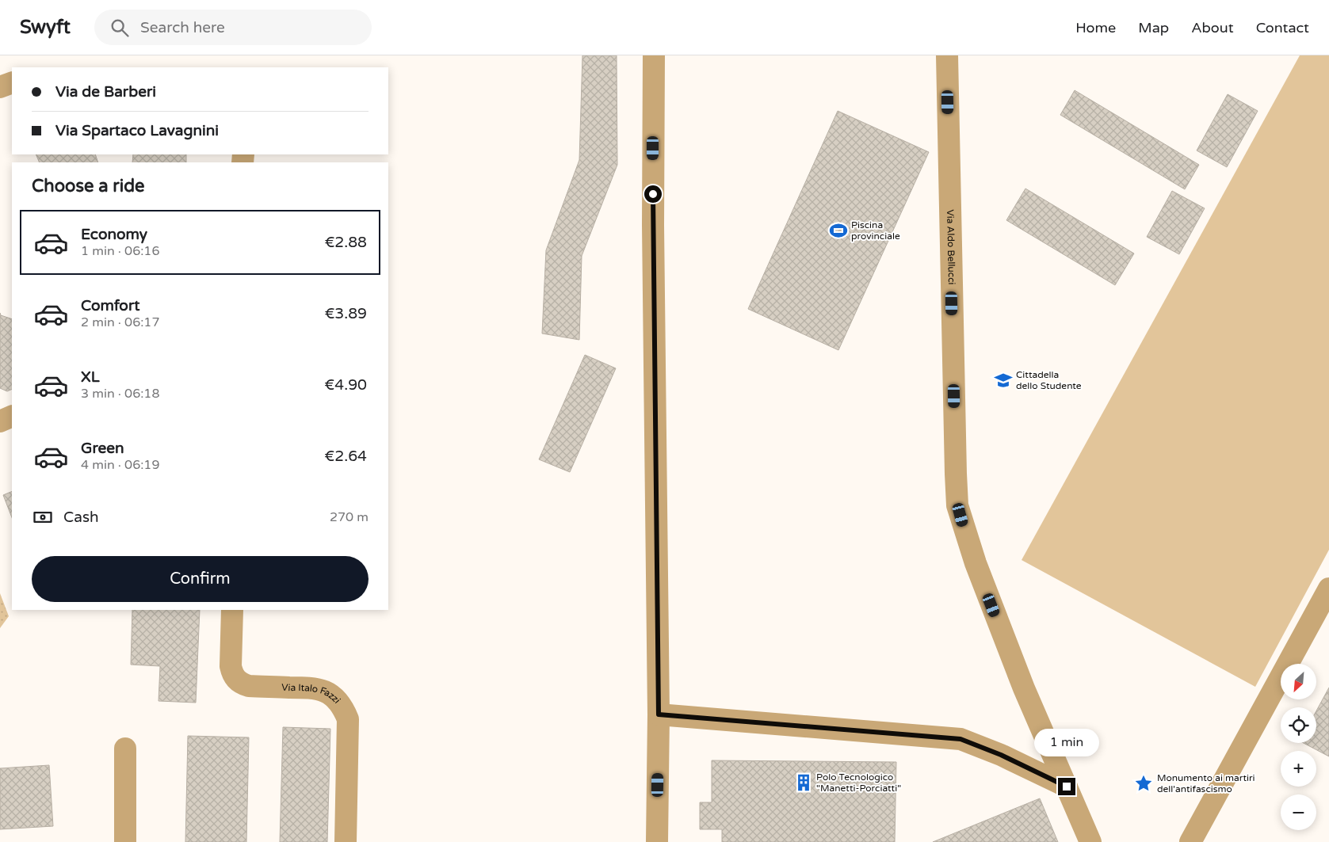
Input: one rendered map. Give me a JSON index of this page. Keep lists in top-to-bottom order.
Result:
{
  "streets": {
    "street": ["Via Aldo Bellucci", "Via Italo Fazzi"]
  },
  "places": {
    "sports": ["Piscina provinciale"],
    "school or university": ["Cittadella dello Studente"],
    "building": ["Polo Tecnologico \"Manetti-Porciatti\""],
    "place": ["Monumento ai martiri dell'antifascismo"]
  },
  "north": "bottom left",
  "page": {
    "header": "Swyft",
    "search": "Search here",
    "nav": [
      "Home",
      "Map",
      "About",
      "Contact"
    ],
    "banner": ["Via de Barberi", "Via Spartaco Lavagnini"],
    "heading": "Choose a ride",
    "list": [
      {
        "name": "Economy",
        "note": "1 min · 06:16",
        "value": "€2.88"
      },
      {
        "name": "Comfort",
        "note": "2 min · 06:17",
        "value": "€3.89"
      },
      {
        "name": "XL",
        "note": "3 min · 06:18",
        "value": "€4.90"
      },
      {
        "name": "Green",
        "note": "4 min · 06:19",
        "value": "€2.64"
      }
    ],
    "pay": ["Cash", "270 m"],
    "buttons": "Confirm",
    "map_buttons": ["+", "−"],
    "bubble": "1 min"
  }
}
